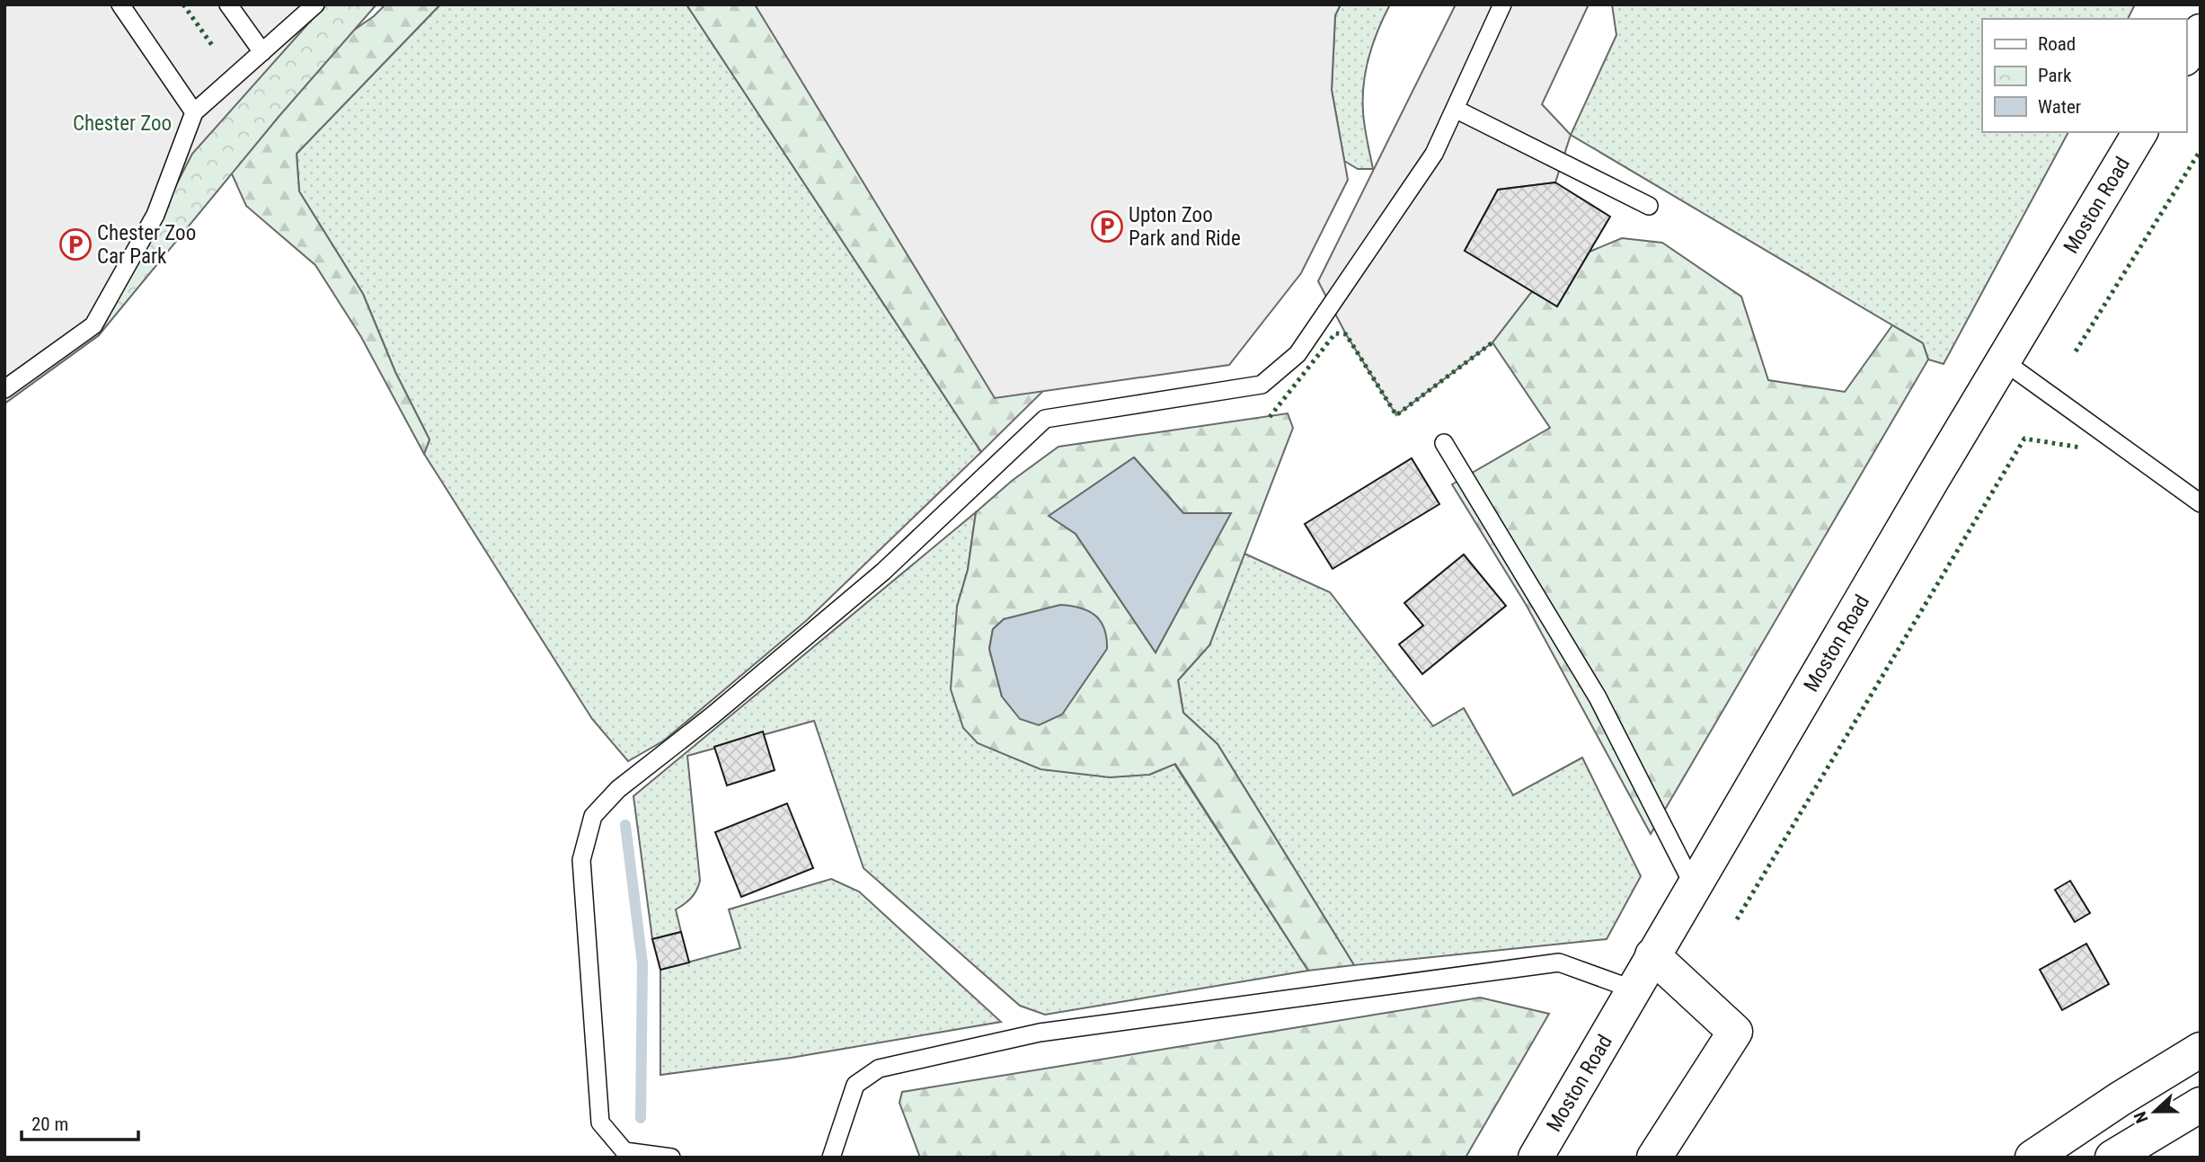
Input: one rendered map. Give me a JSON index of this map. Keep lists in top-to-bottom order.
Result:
{
  "streets": {
    "main road": ["Moston Road"]
  },
  "parks": ["Chester Zoo"],
  "places": {
    "parking": ["Upton Zoo Park and Ride", "Chester Zoo Car Park"]
  },
  "legend": ["Road", "Park", "Water"],
  "scale_bar": "20 m",
  "north": "left"
}
